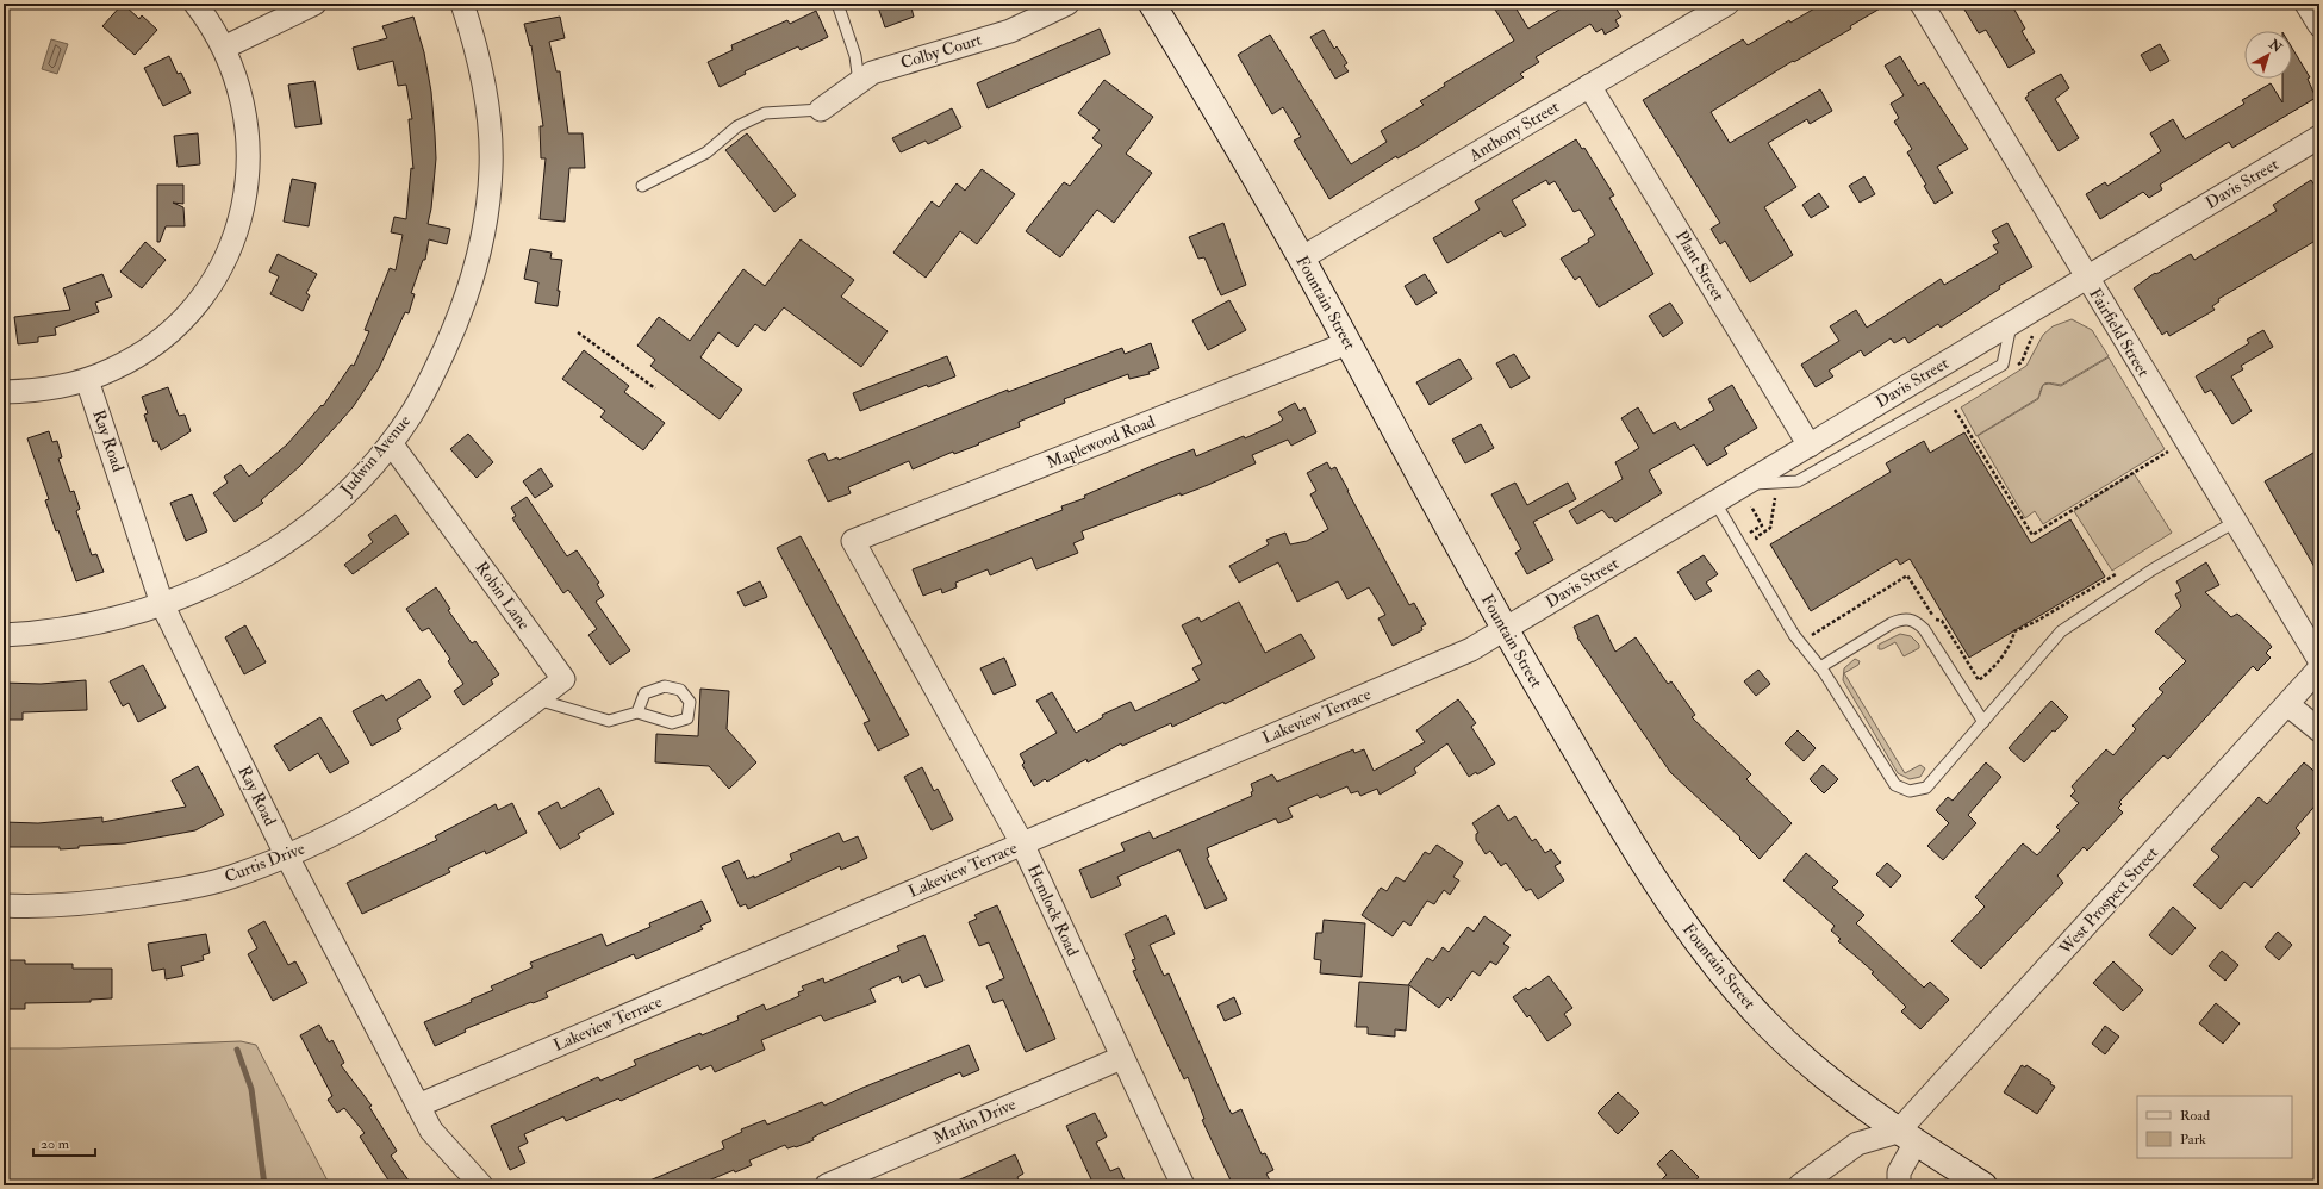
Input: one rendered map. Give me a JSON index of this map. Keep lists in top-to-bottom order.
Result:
{
  "streets": {
    "main road": ["Fountain Street"],
    "street": [
      "Colby Court",
      "Anthony Street",
      "Davis Street",
      "Plant Street",
      "Fairfield Street",
      "Ray Road",
      "Maplewood Road",
      "Judwin Avenue",
      "Robin Lane",
      "Lakeview Terrace",
      "Curtis Drive",
      "West Prospect Street",
      "Hemlock Road",
      "Marlin Drive"
    ]
  },
  "crossings": [
    ["Anthony Street", "Plant Street"],
    ["Anthony Street", "Fountain Street"],
    ["Davis Street", "Plant Street"],
    ["Davis Street", "Fountain Street"],
    ["Davis Street", "Fairfield Street"],
    ["Davis Street", "Lakeview Terrace"],
    ["Fountain Street", "Maplewood Road"],
    ["Fountain Street", "Lakeview Terrace"],
    ["Fountain Street", "West Prospect Street"],
    ["Ray Road", "Judwin Avenue"],
    ["Ray Road", "Lakeview Terrace"],
    ["Ray Road", "Curtis Drive"],
    ["Maplewood Road", "Hemlock Road"],
    ["Judwin Avenue", "Robin Lane"],
    ["Robin Lane", "Curtis Drive"],
    ["Lakeview Terrace", "Hemlock Road"],
    ["Hemlock Road", "Marlin Drive"]
  ],
  "legend": ["Road", "Park"],
  "scale_bar": "20 m",
  "north": "top right"
}
